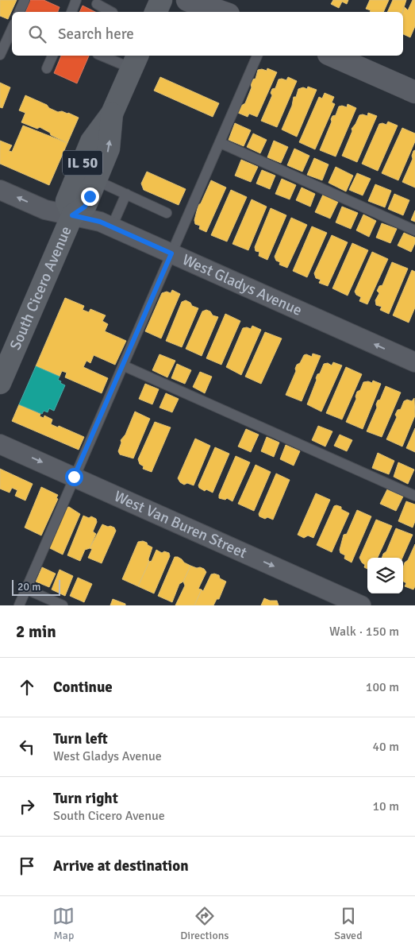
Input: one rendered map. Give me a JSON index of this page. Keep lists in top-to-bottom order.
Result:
{
  "streets": {
    "main road": ["IL 50", "South Cicero Avenue"],
    "street": ["West Gladys Avenue", "West Van Buren Street"]
  },
  "crossings": [
    ["West Gladys Avenue", "South Cicero Avenue"]
  ],
  "one_way": ["West Gladys Avenue", "West Van Buren Street"],
  "scale_bar": "20 m",
  "page": {
    "search": "Search here",
    "scale": "20 m",
    "heading": ["2 min", "Walk · 150 m"],
    "list": [
      ["Continue", "100 m"],
      ["Turn left", "West Gladys Avenue", "40 m"],
      ["Turn right", "South Cicero Avenue", "10 m"],
      "Arrive at destination"
    ],
    "nav": ["Map", "Directions", "Saved"]
  }
}
